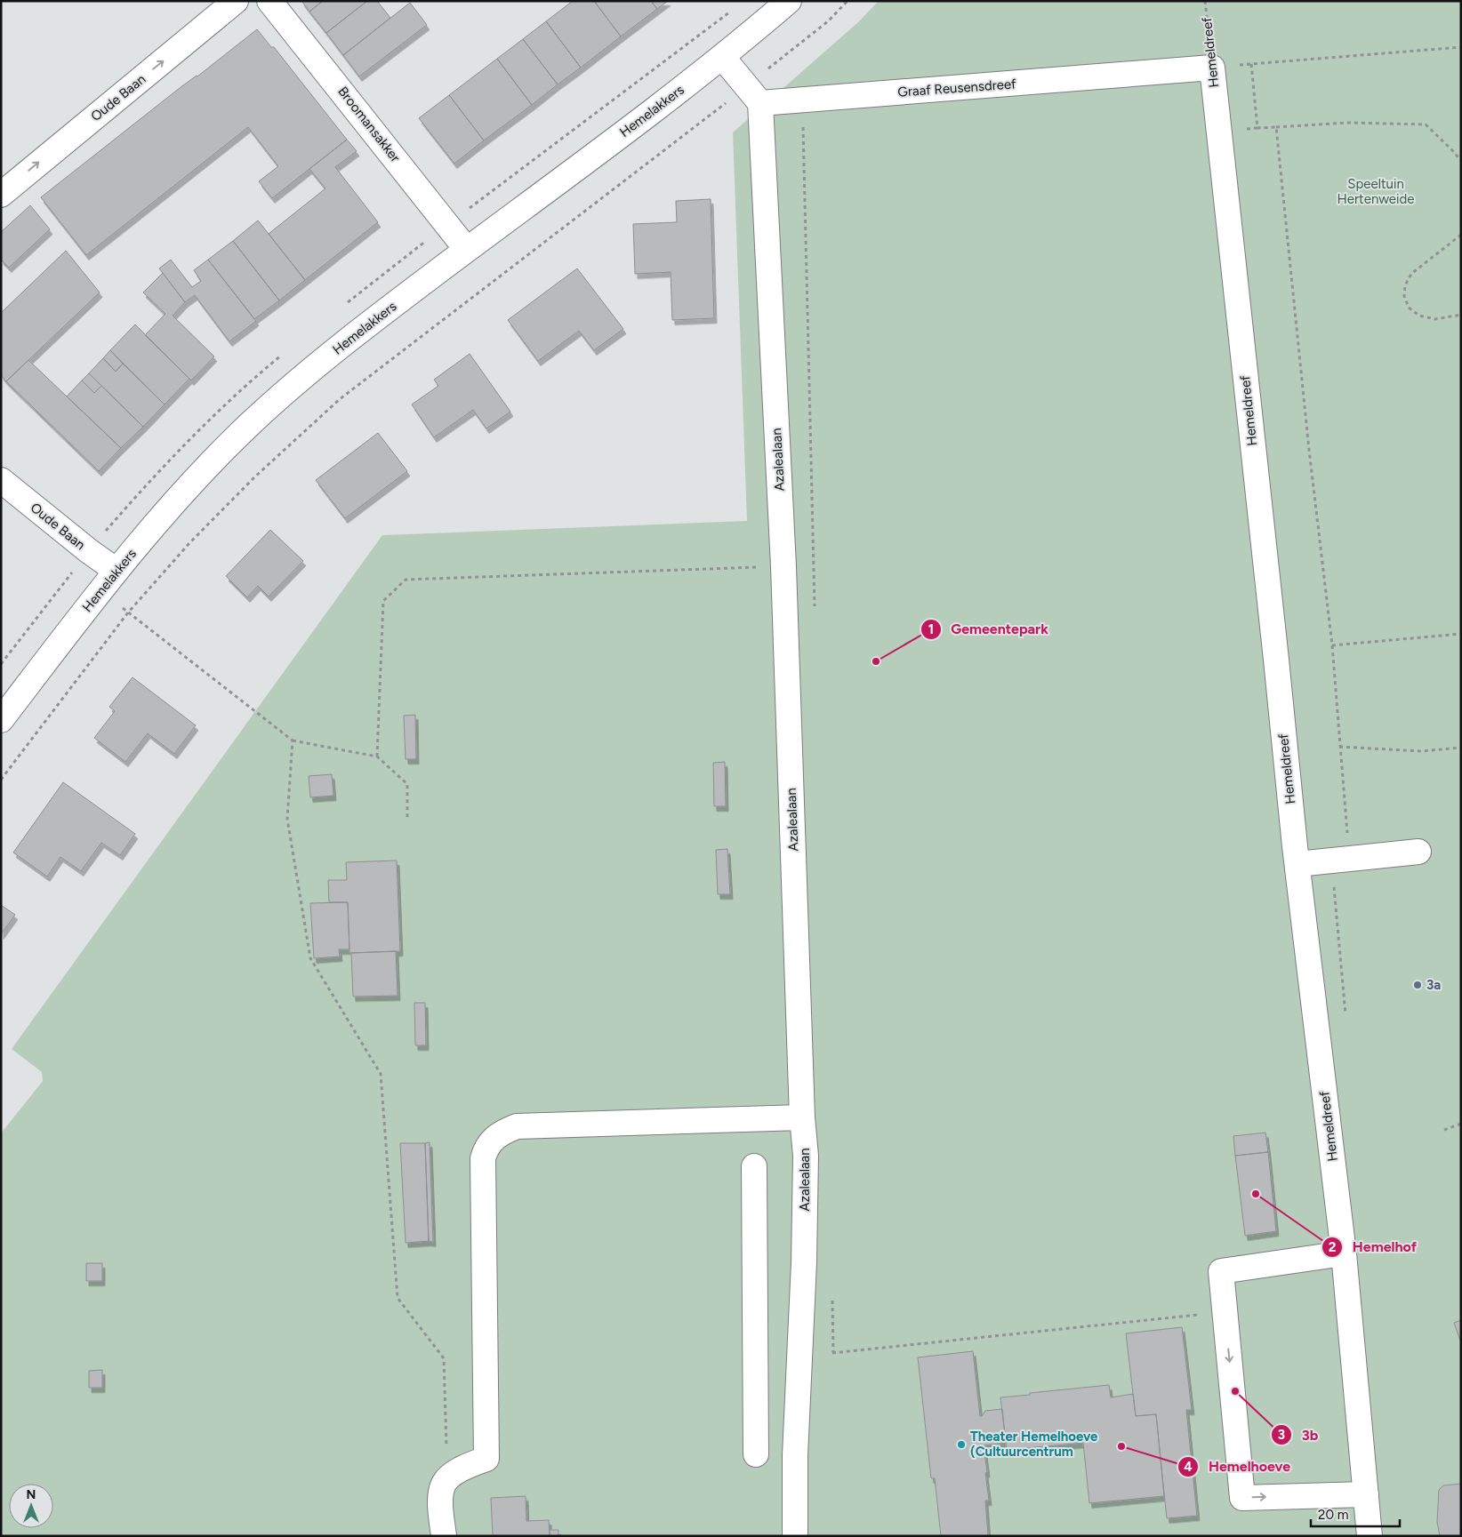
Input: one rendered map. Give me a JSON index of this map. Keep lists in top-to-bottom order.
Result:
{
  "streets": {
    "street": [
      "Hemeldreef",
      "Graaf Reusensdreef",
      "Oude Baan",
      "Hemelakkers",
      "Broomansakker",
      "Azalealaan"
    ]
  },
  "crossings": [
    ["Hemeldreef", "Graaf Reusensdreef"],
    ["Graaf Reusensdreef", "Azalealaan"],
    ["Oude Baan", "Hemelakkers"],
    ["Hemelakkers", "Broomansakker"]
  ],
  "one_way": ["Oude Baan"],
  "parks": ["Speeltuin Hertenweide"],
  "places": [
    "Gemeentepark",
    "3a",
    "Hemelhof",
    "3b",
    "Theater Hemelhoeve (Cultuurcentrum",
    "Hemelhoeve"
  ],
  "scale_bar": "20 m",
  "north": "top"
}
